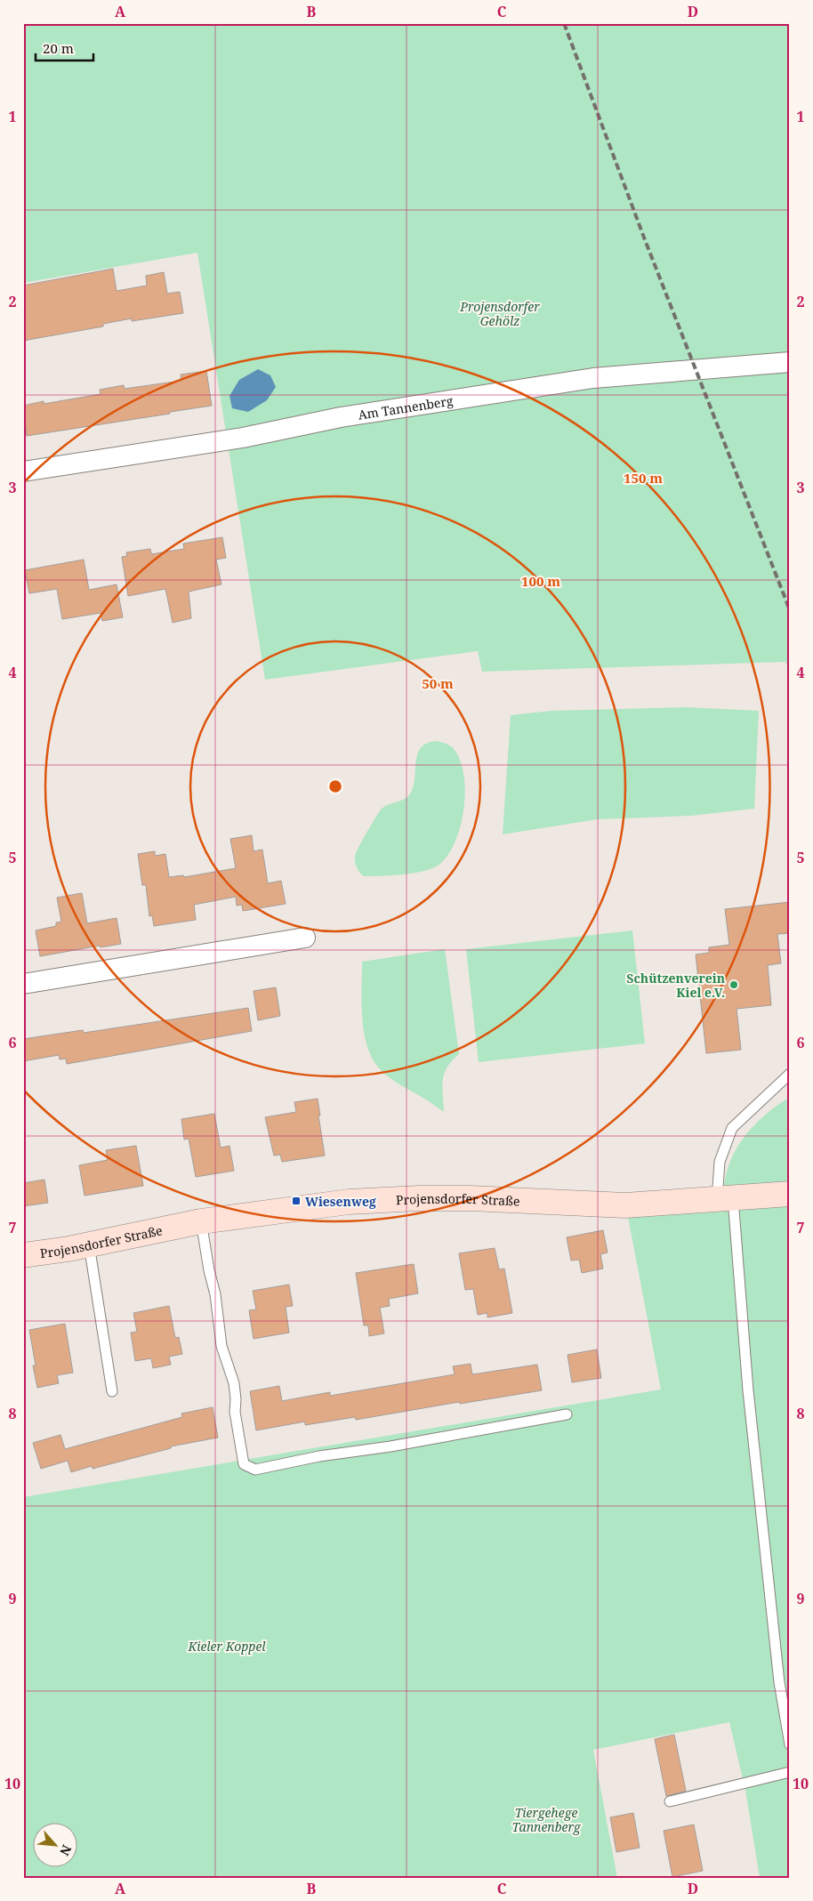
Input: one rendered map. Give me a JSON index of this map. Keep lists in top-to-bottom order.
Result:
{
  "streets": {
    "street": ["Am Tannenberg", "Projensdorfer Straße"]
  },
  "parks": ["Projensdorfer Gehölz", "Kieler Koppel", "Tiergehege Tannenberg"],
  "places": {
    "other": ["Schützenverein Kiel e.V."],
    "transit": ["Wiesenweg"]
  },
  "scale_bar": "20 m",
  "north": "bottom right",
  "grid": {
    "columns": [
      "A",
      "B",
      "C",
      "D"
    ],
    "rows": [
      "1",
      "2",
      "3",
      "4",
      "5",
      "6",
      "7",
      "8",
      "9",
      "10"
    ]
  },
  "rings": ["150 m", "100 m", "50 m"]
}
